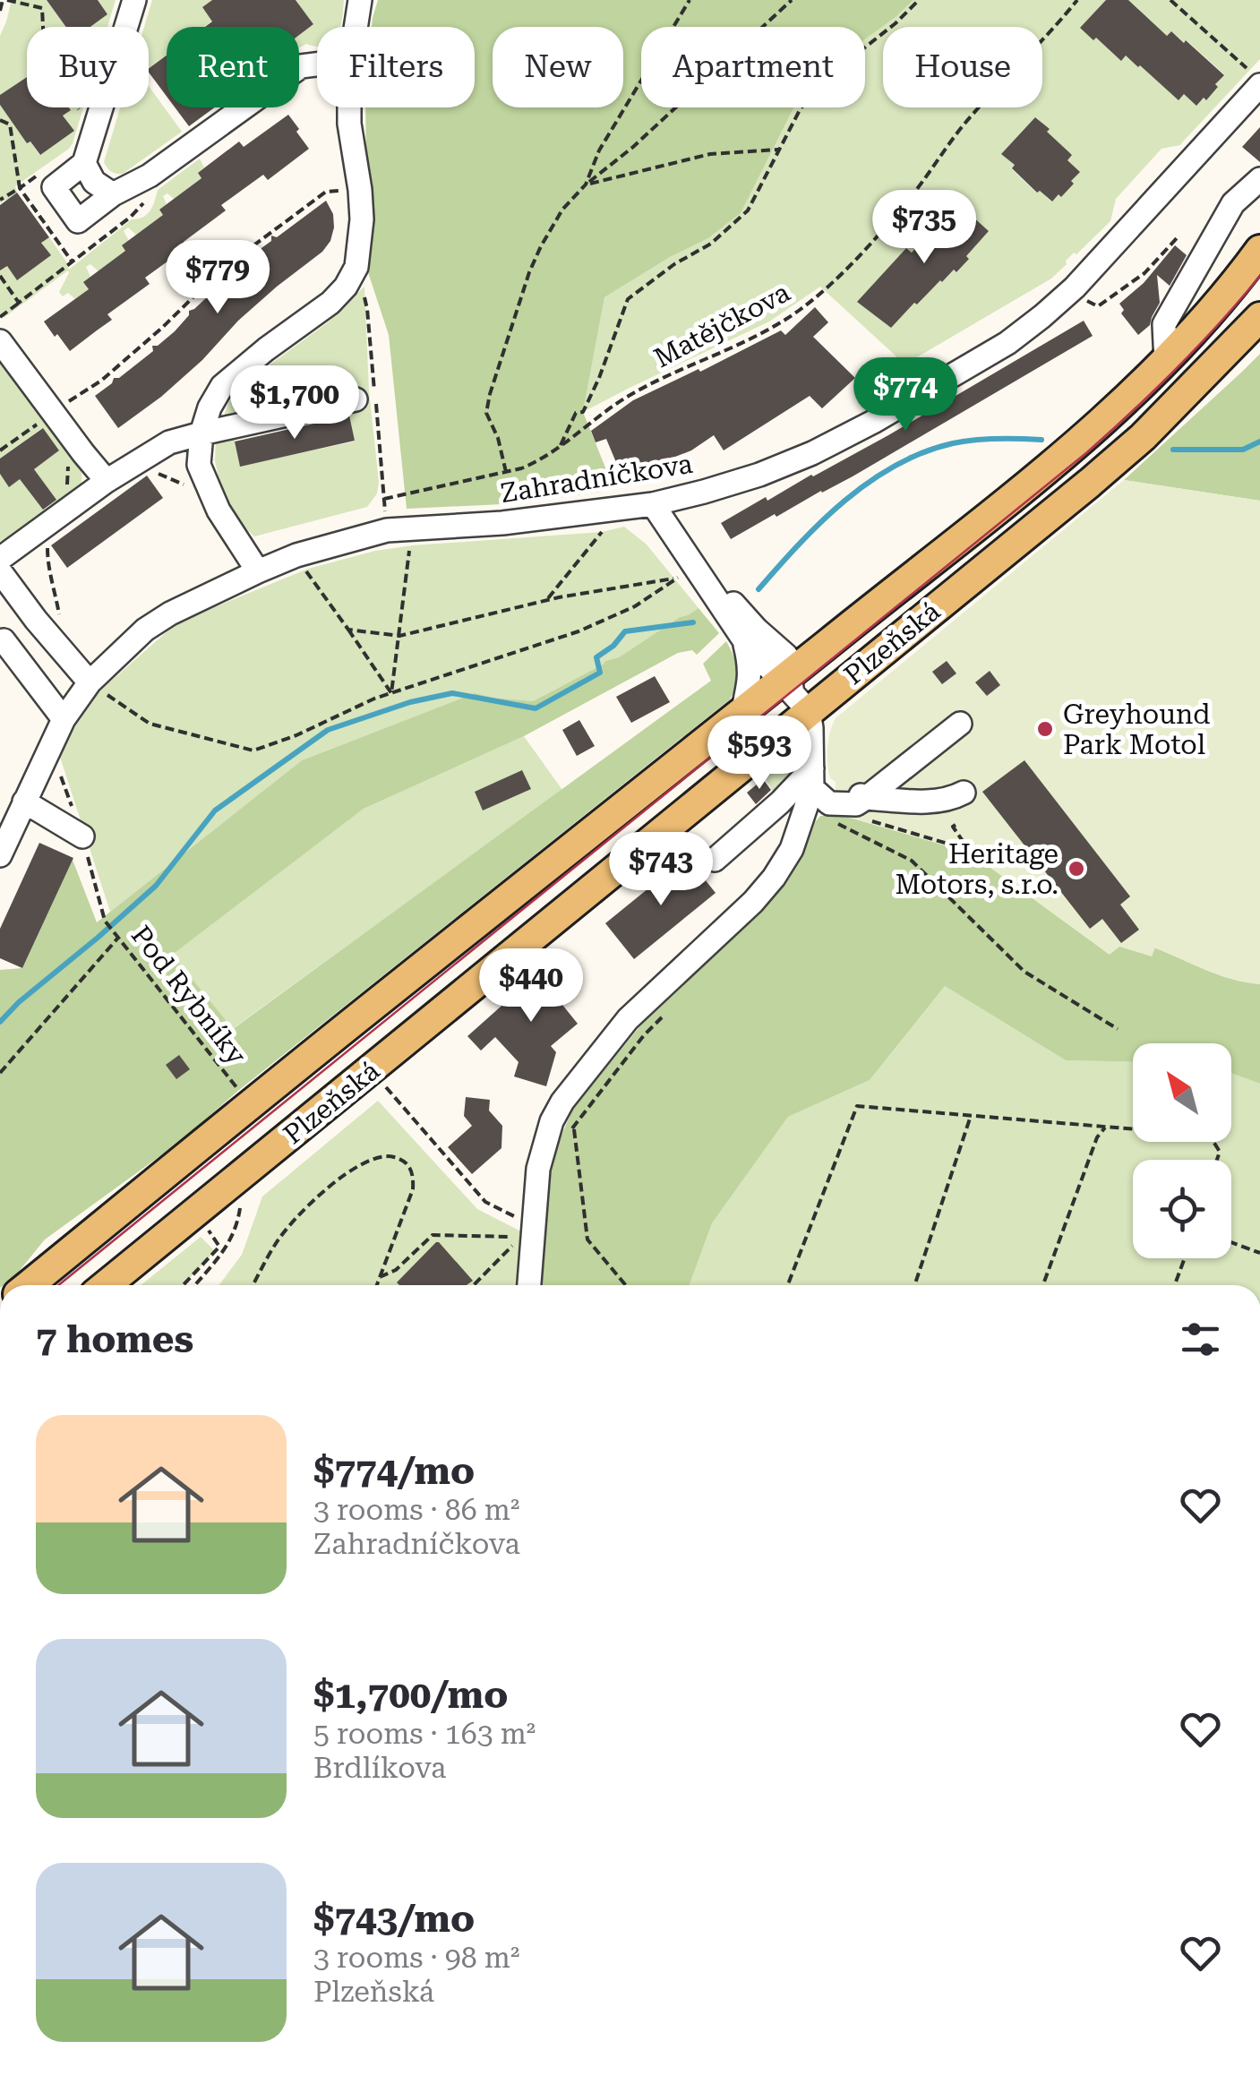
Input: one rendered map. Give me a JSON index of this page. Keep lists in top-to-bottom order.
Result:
{
  "streets": {
    "main road": ["Plzeňská"],
    "street": ["Zahradníčkova"],
    "path": ["Matějčkova", "Pod Rybníky"]
  },
  "places": ["Greyhound Park Motol", "Heritage Motors, s.r.o."],
  "north": "top left",
  "page": {
    "chip": [
      "Buy",
      "Rent",
      "Filters",
      "New",
      "Apartment",
      "House"
    ],
    "price": [
      "$735",
      "$779",
      "$774",
      "$1,700",
      "$593",
      "$743",
      "$440"
    ],
    "heading": "7 homes",
    "list": [
      {
        "name": "$774/mo",
        "note": "3 rooms · 86 m² · Zahradníčkova"
      },
      {
        "name": "$1,700/mo",
        "note": "5 rooms · 163 m² · Brdlíkova"
      },
      {
        "name": "$743/mo",
        "note": "3 rooms · 98 m² · Plzeňská"
      }
    ]
  }
}
